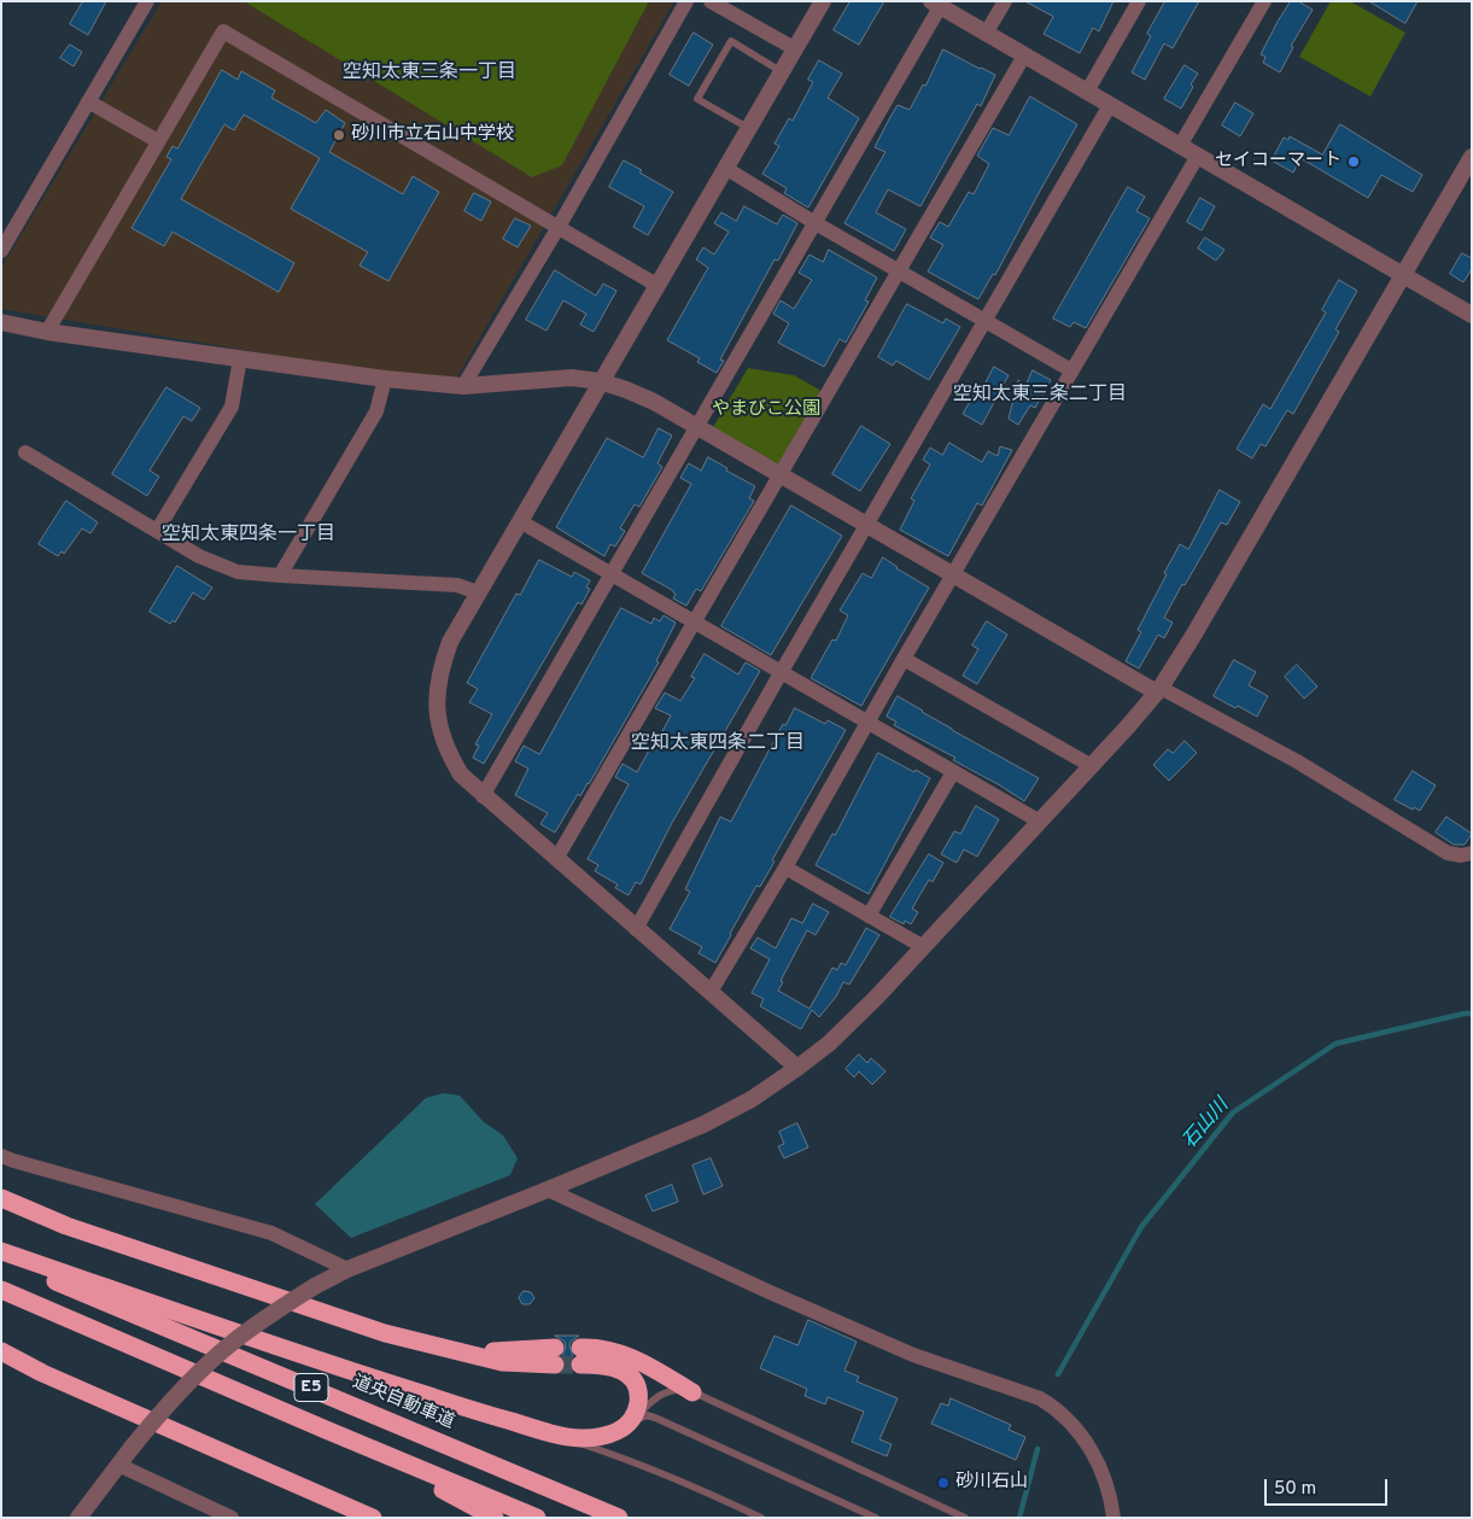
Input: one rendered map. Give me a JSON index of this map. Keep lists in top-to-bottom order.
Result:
{
  "streets": {
    "highway": ["E5", "道央自動車道"]
  },
  "districts": [
    "空知太東三条一丁目",
    "空知太東三条二丁目",
    "空知太東四条一丁目",
    "空知太東四条二丁目"
  ],
  "water": ["石山川"],
  "parks": ["やまびこ公園"],
  "places": ["砂川市立石山中学校", "セイコーマート", "砂川石山"],
  "scale_bar": "50 m"
}
